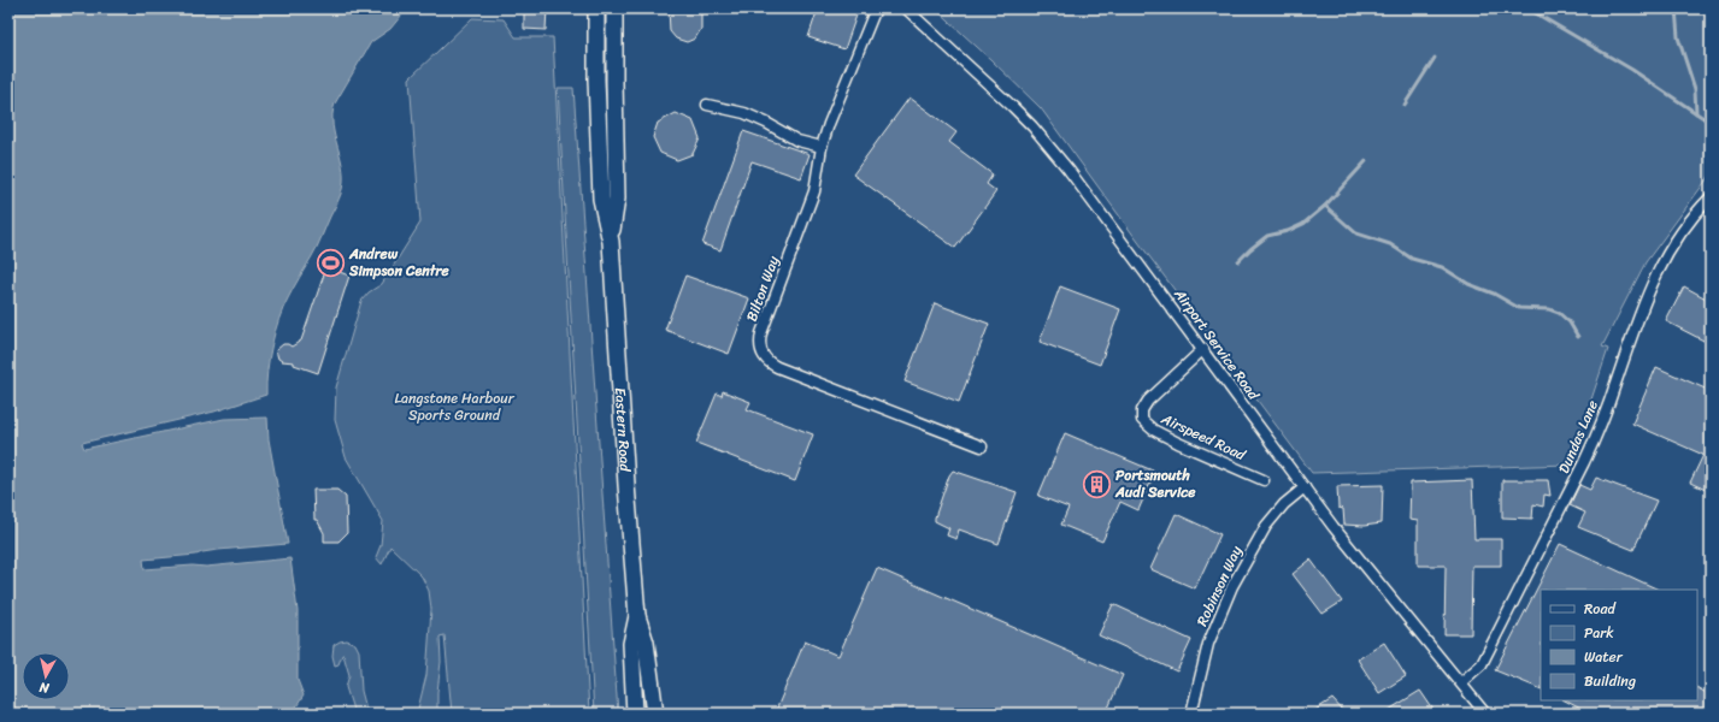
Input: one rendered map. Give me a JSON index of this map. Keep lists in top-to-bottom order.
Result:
{
  "streets": {
    "main road": ["Eastern Road"],
    "street": [
      "Bilton Way",
      "Airport Service Road",
      "Airspeed Road",
      "Dundas Lane",
      "Robinson Way"
    ]
  },
  "crossings": [
    ["Airport Service Road", "Airspeed Road"],
    ["Airport Service Road", "Dundas Lane"],
    ["Airport Service Road", "Robinson Way"]
  ],
  "parks": ["Langstone Harbour Sports Ground"],
  "places": {
    "sports": ["Andrew Simpson Centre"],
    "building": ["Portsmouth Audi Service"]
  },
  "legend": [
    "Road",
    "Park",
    "Water",
    "Building"
  ],
  "north": "bottom"
}
